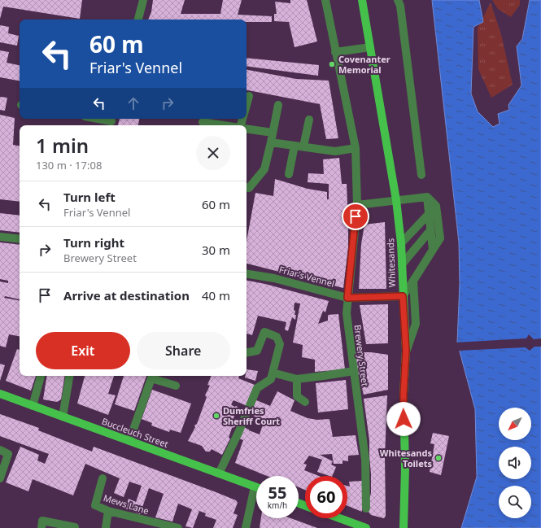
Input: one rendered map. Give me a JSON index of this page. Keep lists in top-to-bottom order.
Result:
{
  "streets": {
    "main road": ["Whitesands", "Buccleuch Street"],
    "street": ["Friar's Vennel", "Brewery Street", "Mews Lane"]
  },
  "crossings": [
    ["Whitesands", "Friar's Vennel"],
    ["Friar's Vennel", "Brewery Street"]
  ],
  "places": ["Covenanter Memorial", "Dumfries Sheriff Court", "Whitesands Toilets"],
  "north": "bottom left",
  "page": {
    "turn": ["60 m", "Friar's Vennel"],
    "heading": ["1 min", "130 m · 17:08"],
    "list": [
      {
        "name": "Turn left",
        "note": "Friar's Vennel",
        "value": "60 m"
      },
      {
        "name": "Turn right",
        "note": "Brewery Street",
        "value": "30 m"
      },
      {
        "name": "Arrive at destination",
        "value": "40 m"
      }
    ],
    "buttons": ["Exit", "Share"],
    "speed": "55 km/h",
    "limit": "60"
  }
}
